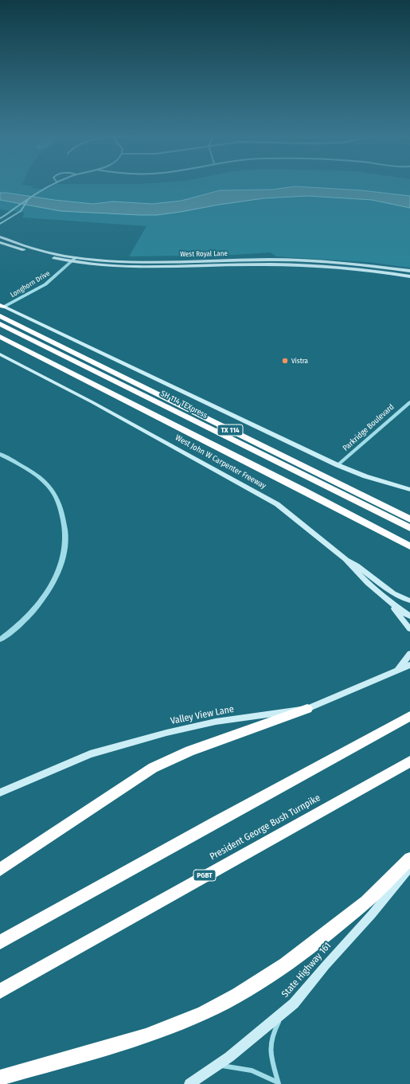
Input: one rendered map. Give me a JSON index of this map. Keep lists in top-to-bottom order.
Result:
{
  "streets": {
    "highway": [
      "SH 114 TEXpress",
      "TX 114",
      "West John W Carpenter Freeway",
      "President George Bush Turnpike",
      "PGBT"
    ],
    "main road": ["West Royal Lane", "Valley View Lane", "State Highway 161"],
    "street": ["Longhorn Drive", "Parkridge Boulevard"]
  },
  "crossings": [
    ["West Royal Lane", "Longhorn Drive"]
  ],
  "places": ["Vistra"]
}
